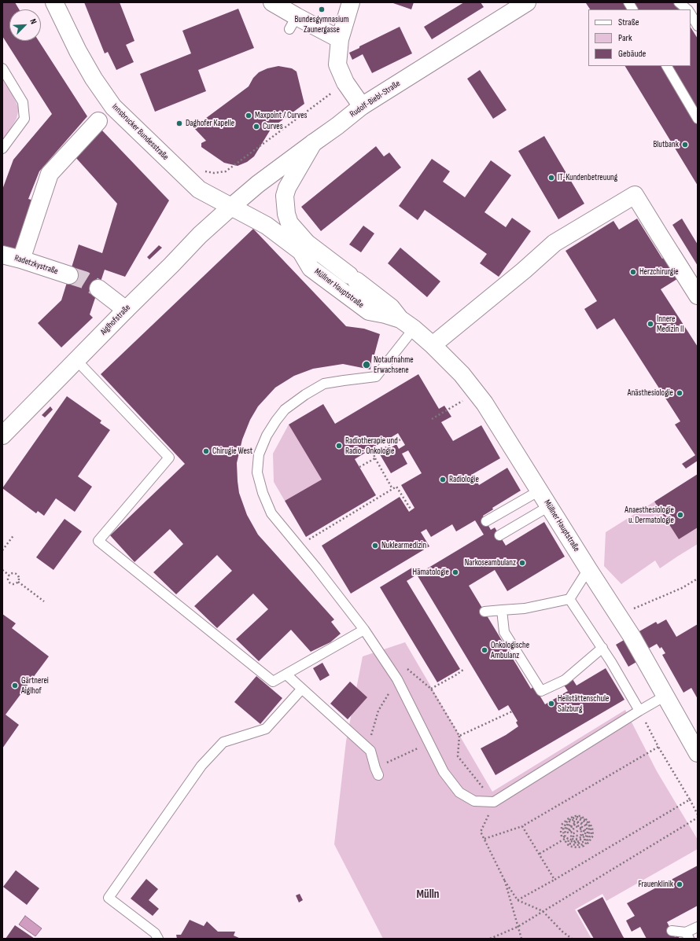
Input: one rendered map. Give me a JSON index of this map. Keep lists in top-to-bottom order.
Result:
{
  "streets": {
    "street": [
      "Rudolf-Biebl-Straße",
      "Innsbrucker Bundesstraße",
      "Radetzkystraße",
      "Müllner Hauptstraße",
      "Aiglhofstraße"
    ]
  },
  "crossings": [
    ["Rudolf-Biebl-Straße", "Innsbrucker Bundesstraße"],
    ["Rudolf-Biebl-Straße", "Müllner Hauptstraße"],
    ["Rudolf-Biebl-Straße", "Aiglhofstraße"],
    ["Innsbrucker Bundesstraße", "Müllner Hauptstraße"],
    ["Innsbrucker Bundesstraße", "Aiglhofstraße"],
    ["Müllner Hauptstraße", "Aiglhofstraße"]
  ],
  "districts": ["Mülln"],
  "places": [
    "Bundesgymnasium Zaunergasse",
    "Maxpoint / Curves",
    "Daghofer Kapelle",
    "Curves",
    "Blutbank",
    "IT-Kundenbetreuung",
    "Herzchirurgie",
    "Innere Medizin II",
    "Notaufnahme Erwachsene",
    "Anästhesiologie",
    "Radiotherapie und Radio- Onkologie",
    "Chirugie West",
    "Radiologie",
    "Anaesthesiologie u. Dermatologie",
    "Nuklearmedizin",
    "Narkoseambulanz",
    "Hämatologie",
    "Onkologische Ambulanz",
    "Gärtnerei Aiglhof",
    "Heilstättenschule Salzburg",
    "Frauenklinik"
  ],
  "legend": ["Straße", "Park", "Gebäude"],
  "north": "top right"
}
